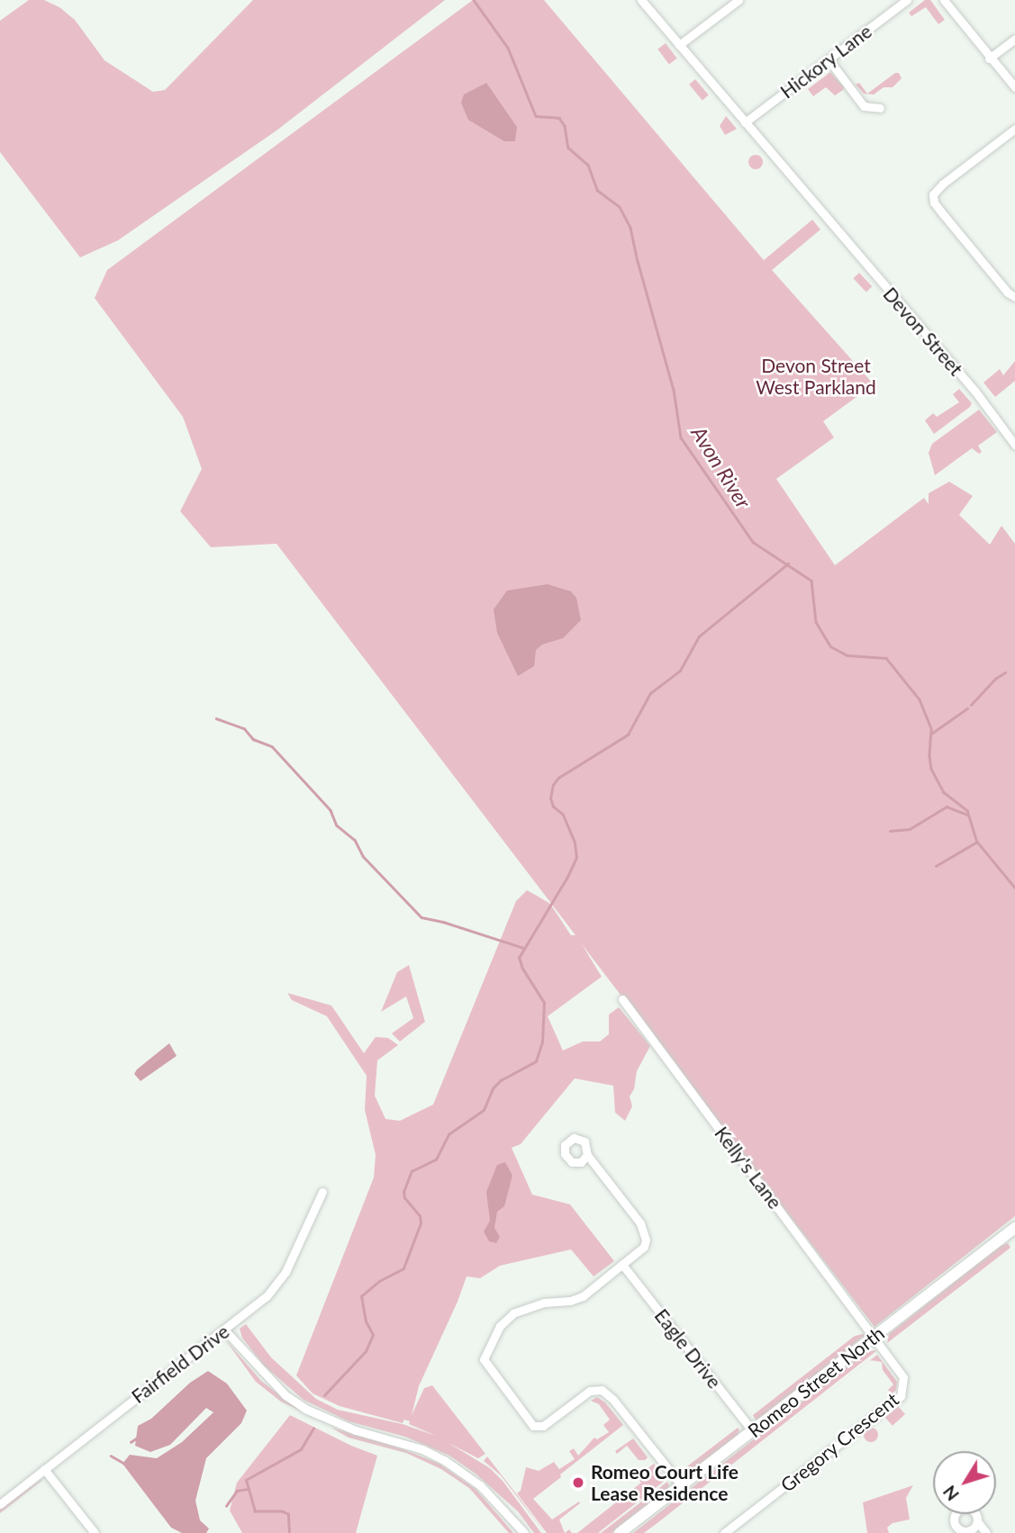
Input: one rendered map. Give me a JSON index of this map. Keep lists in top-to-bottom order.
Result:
{
  "streets": {
    "main road": ["Romeo Street North"],
    "street": [
      "Hickory Lane",
      "Devon Street",
      "Kelly's Lane",
      "Eagle Drive",
      "Fairfield Drive",
      "Gregory Crescent"
    ]
  },
  "crossings": [
    ["Hickory Lane", "Devon Street"],
    ["Kelly's Lane", "Romeo Street North"],
    ["Kelly's Lane", "Gregory Crescent"],
    ["Eagle Drive", "Romeo Street North"],
    ["Romeo Street North", "Gregory Crescent"]
  ],
  "water": ["Avon River"],
  "parks": ["Devon Street West Parkland"],
  "places": ["Romeo Court Life Lease Residence"],
  "north": "bottom left"
}
